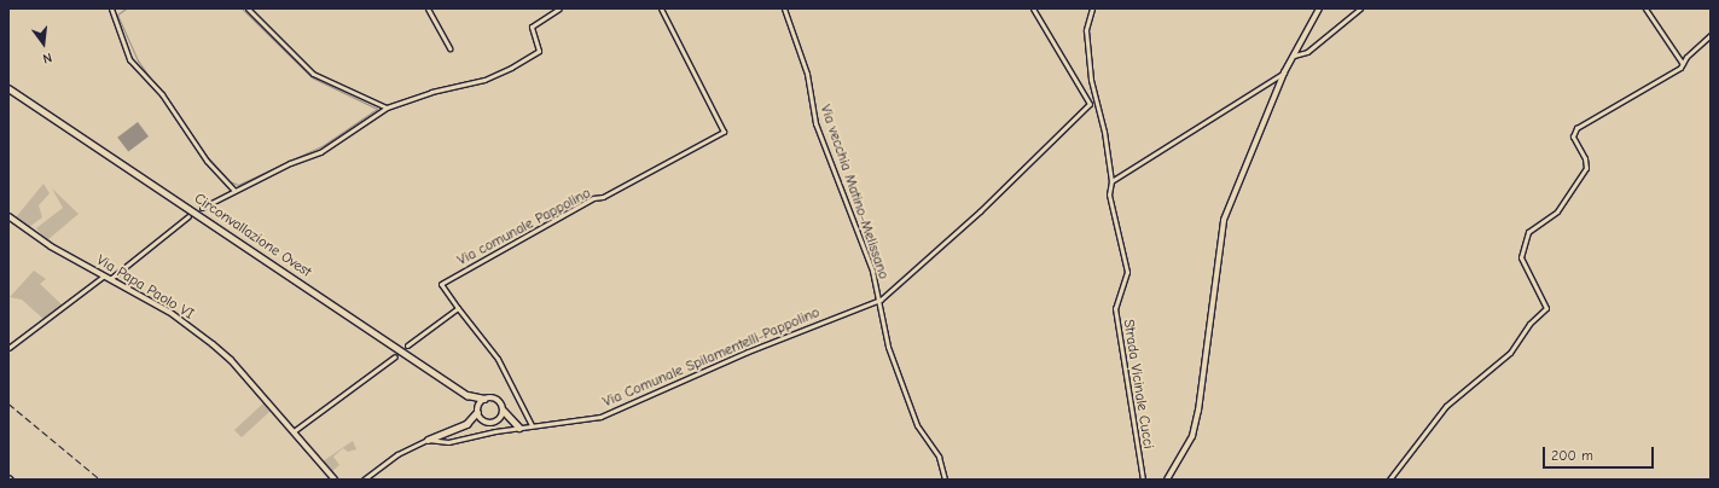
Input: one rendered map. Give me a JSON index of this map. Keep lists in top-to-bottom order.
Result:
{
  "streets": {
    "main road": ["Circonvallazione Ovest", "Via Papa Paolo VI"],
    "street": [
      "Via vecchia Matino-Melissano",
      "Via comunale Pappolino",
      "Via Comunale Spilamentelli-Pappolino",
      "Strada Vicinale Cucci"
    ]
  },
  "crossings": [
    ["Via vecchia Matino-Melissano", "Via Comunale Spilamentelli-Pappolino"]
  ],
  "scale_bar": "200 m",
  "north": "bottom"
}
